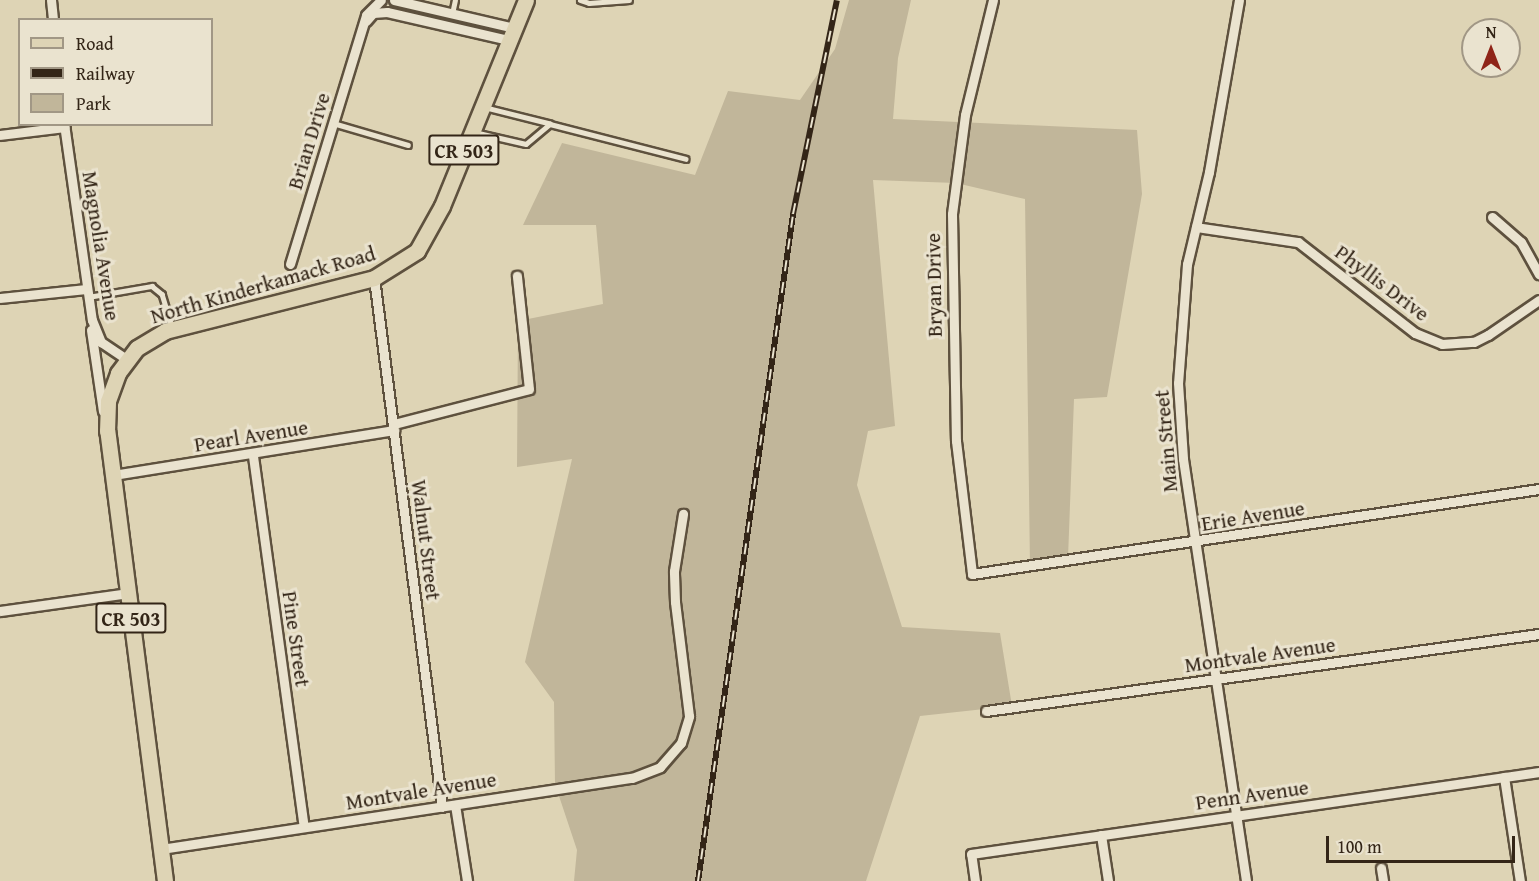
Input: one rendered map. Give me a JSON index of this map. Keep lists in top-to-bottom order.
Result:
{
  "streets": {
    "main road": ["CR 503", "North Kinderkamack Road"],
    "street": [
      "Brian Drive",
      "Magnolia Avenue",
      "Phyllis Drive",
      "Bryan Drive",
      "Pearl Avenue",
      "Main Street",
      "Erie Avenue",
      "Walnut Street",
      "Pine Street",
      "Montvale Avenue",
      "Penn Avenue"
    ]
  },
  "crossings": [
    ["Magnolia Avenue", "North Kinderkamack Road"],
    ["Phyllis Drive", "Main Street"],
    ["North Kinderkamack Road", "Pearl Avenue"],
    ["North Kinderkamack Road", "Walnut Street"],
    ["North Kinderkamack Road", "Montvale Avenue"],
    ["Bryan Drive", "Erie Avenue"],
    ["Pearl Avenue", "Walnut Street"],
    ["Pearl Avenue", "Pine Street"],
    ["Main Street", "Erie Avenue"],
    ["Main Street", "Montvale Avenue"],
    ["Main Street", "Penn Avenue"],
    ["Walnut Street", "Montvale Avenue"],
    ["Pine Street", "Montvale Avenue"]
  ],
  "legend": ["Road", "Railway", "Park"],
  "scale_bar": "100 m",
  "north": "top"
}
